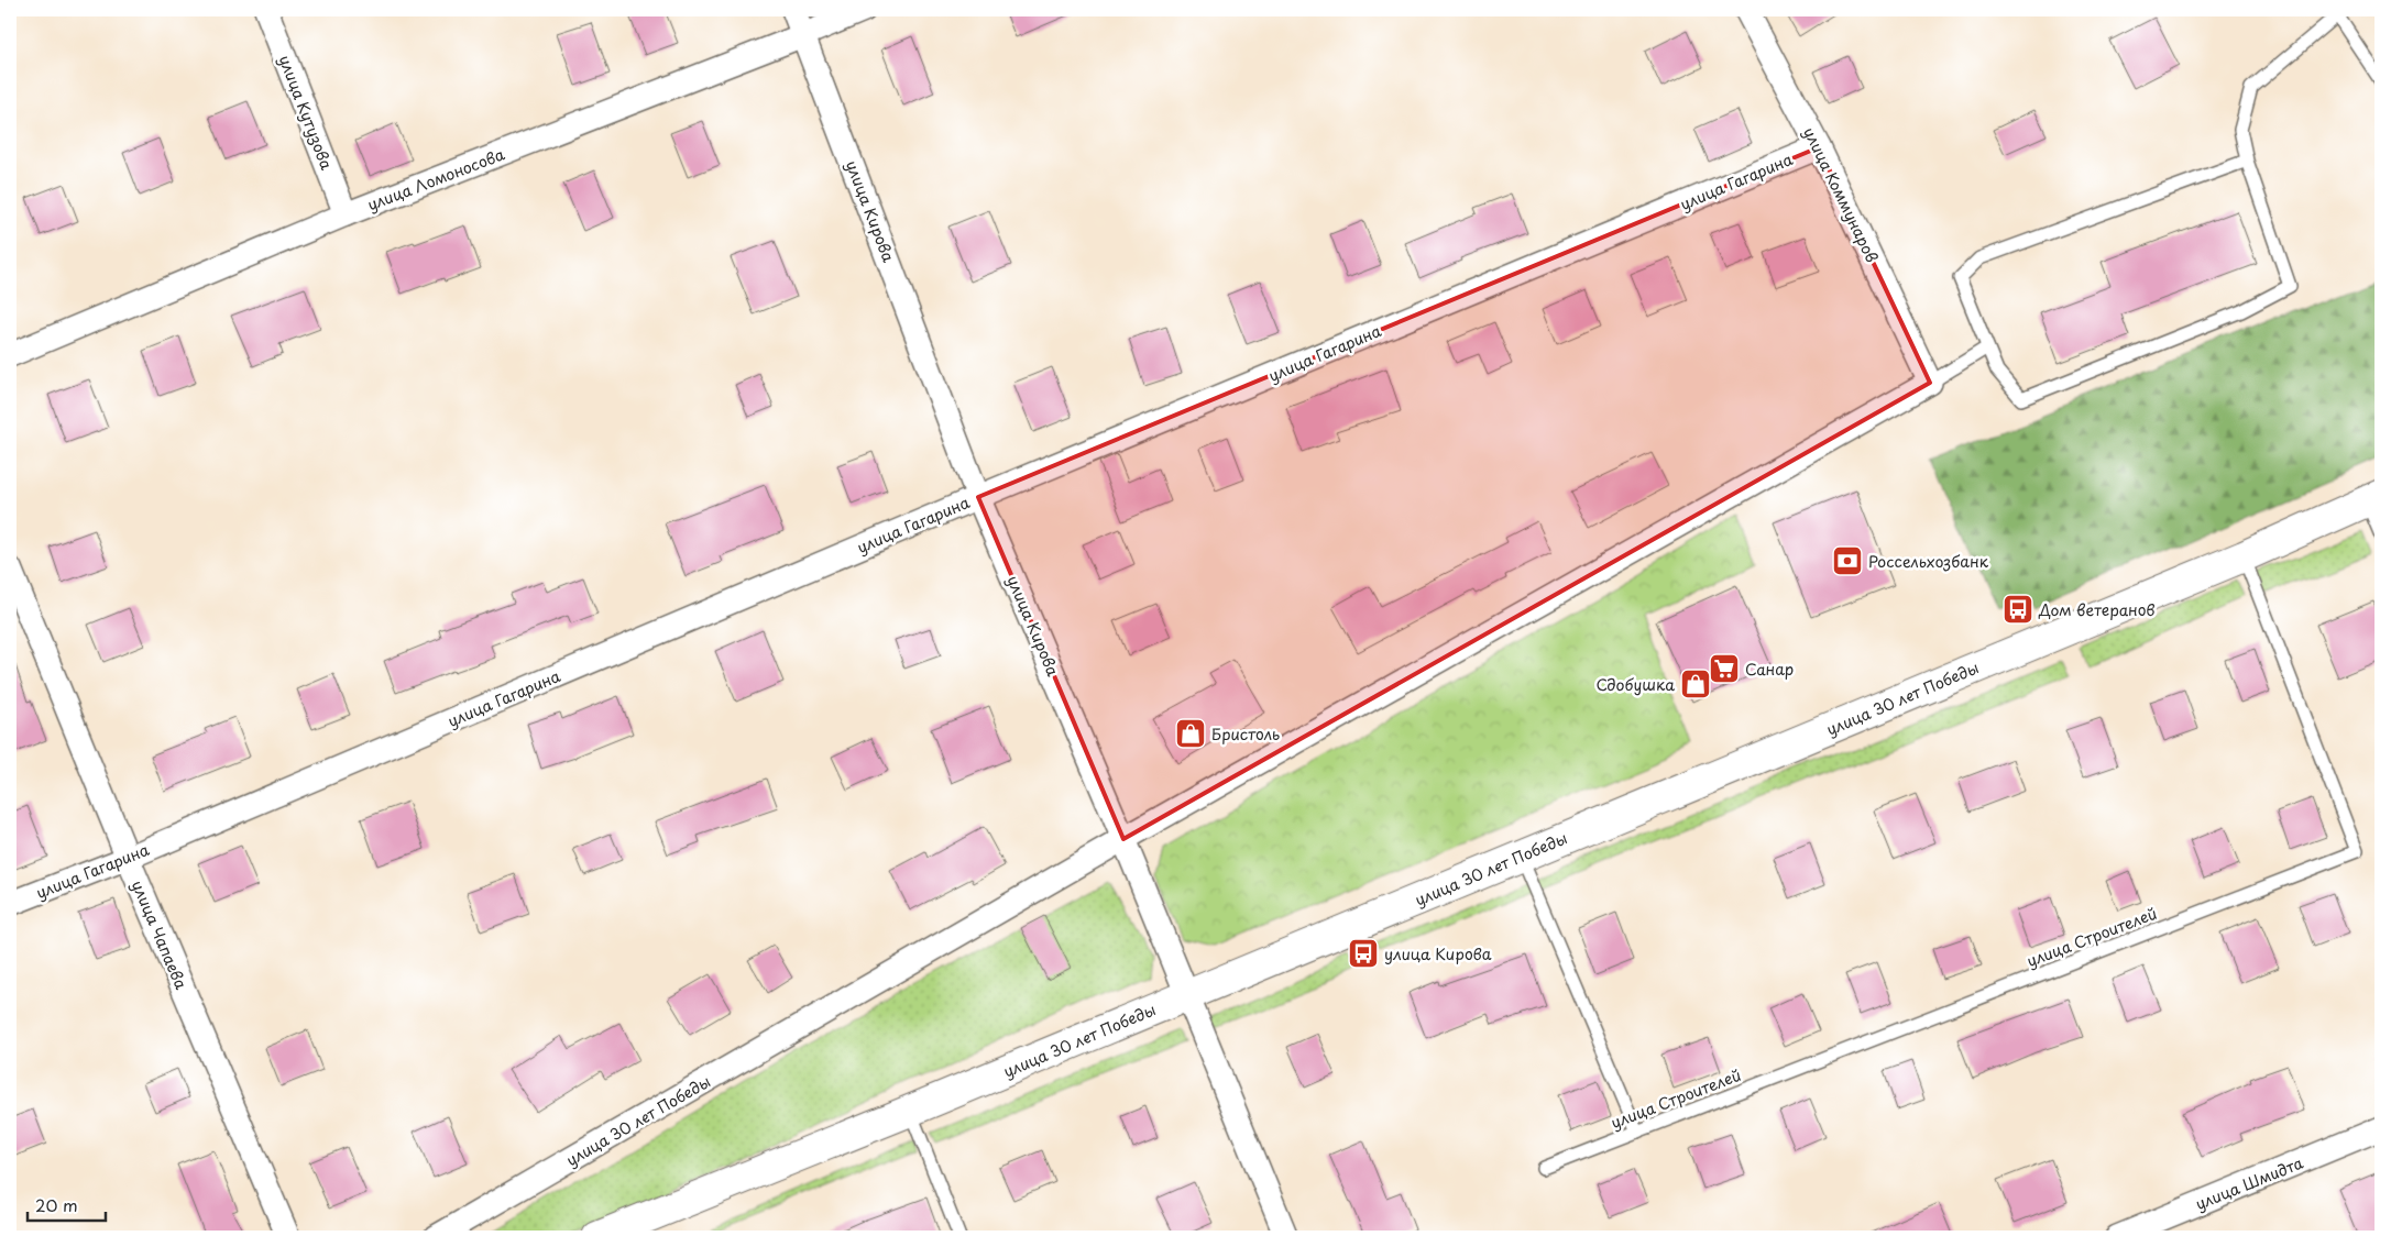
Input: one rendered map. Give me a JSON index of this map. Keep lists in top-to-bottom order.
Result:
{
  "streets": {
    "street": [
      "улица Кутузова",
      "улица Ломоносова",
      "улица Гагарина",
      "улица Коммунаров",
      "улица Кирова",
      "улица 30 лет Победы",
      "улица Чапаева",
      "улица Шмидта"
    ],
    "lane": ["улица Строителей"]
  },
  "crossings": [
    ["улица Кутузова", "улица Ломоносова"],
    ["улица Ломоносова", "улица Кирова"],
    ["улица Гагарина", "улица Коммунаров"],
    ["улица Гагарина", "улица Кирова"],
    ["улица Гагарина", "улица Чапаева"],
    ["улица Коммунаров", "улица 30 лет Победы"],
    ["улица Кирова", "улица 30 лет Победы"],
    ["улица 30 лет Победы", "улица Строителей"]
  ],
  "places": {
    "bank": ["Россельхозбанк"],
    "bus stop": ["Дом ветеранов", "улица Кирова"],
    "supermarket": ["Санар"],
    "shop": ["Сдобушка", "Бристоль"]
  },
  "scale_bar": "20 m"
}
